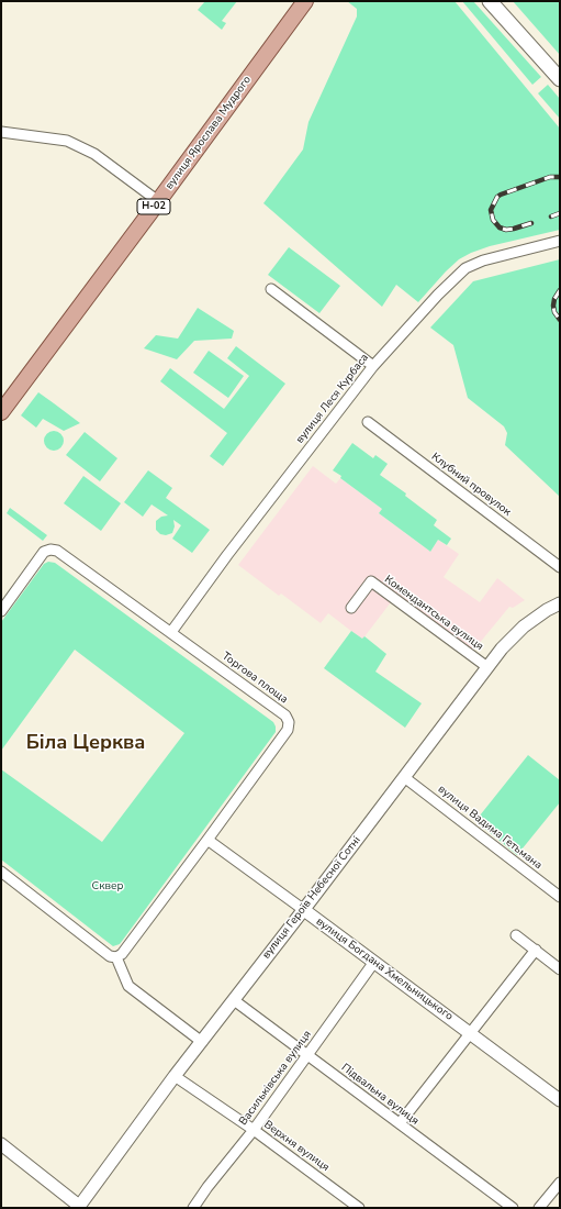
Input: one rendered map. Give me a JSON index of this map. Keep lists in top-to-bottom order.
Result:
{
  "streets": {
    "main road": ["вулиця Ярослава Мудрого", "Н-02"],
    "street": [
      "вулиця Леся Курбаса",
      "Клубний провулок",
      "Комендантська вулиця",
      "Торгова площа",
      "вулиця Вадима Гетьмана",
      "вулиця Героїв Небесної Сотні",
      "вулиця Богдана Хмельницького",
      "Васильківська вулиця",
      "Підвальна вулиця",
      "Верхня вулиця"
    ]
  },
  "crossings": [
    ["вулиця Леся Курбаса", "Торгова площа"],
    ["Комендантська вулиця", "вулиця Героїв Небесної Сотні"],
    ["Торгова площа", "вулиця Богдана Хмельницького"],
    ["вулиця Вадима Гетьмана", "вулиця Героїв Небесної Сотні"],
    ["вулиця Героїв Небесної Сотні", "вулиця Богдана Хмельницького"],
    ["вулиця Героїв Небесної Сотні", "Підвальна вулиця"],
    ["вулиця Героїв Небесної Сотні", "Верхня вулиця"],
    ["вулиця Богдана Хмельницького", "Васильківська вулиця"],
    ["Васильківська вулиця", "Підвальна вулиця"],
    ["Васильківська вулиця", "Верхня вулиця"]
  ],
  "districts": ["Біла Церква"],
  "parks": ["Сквер"]
}
